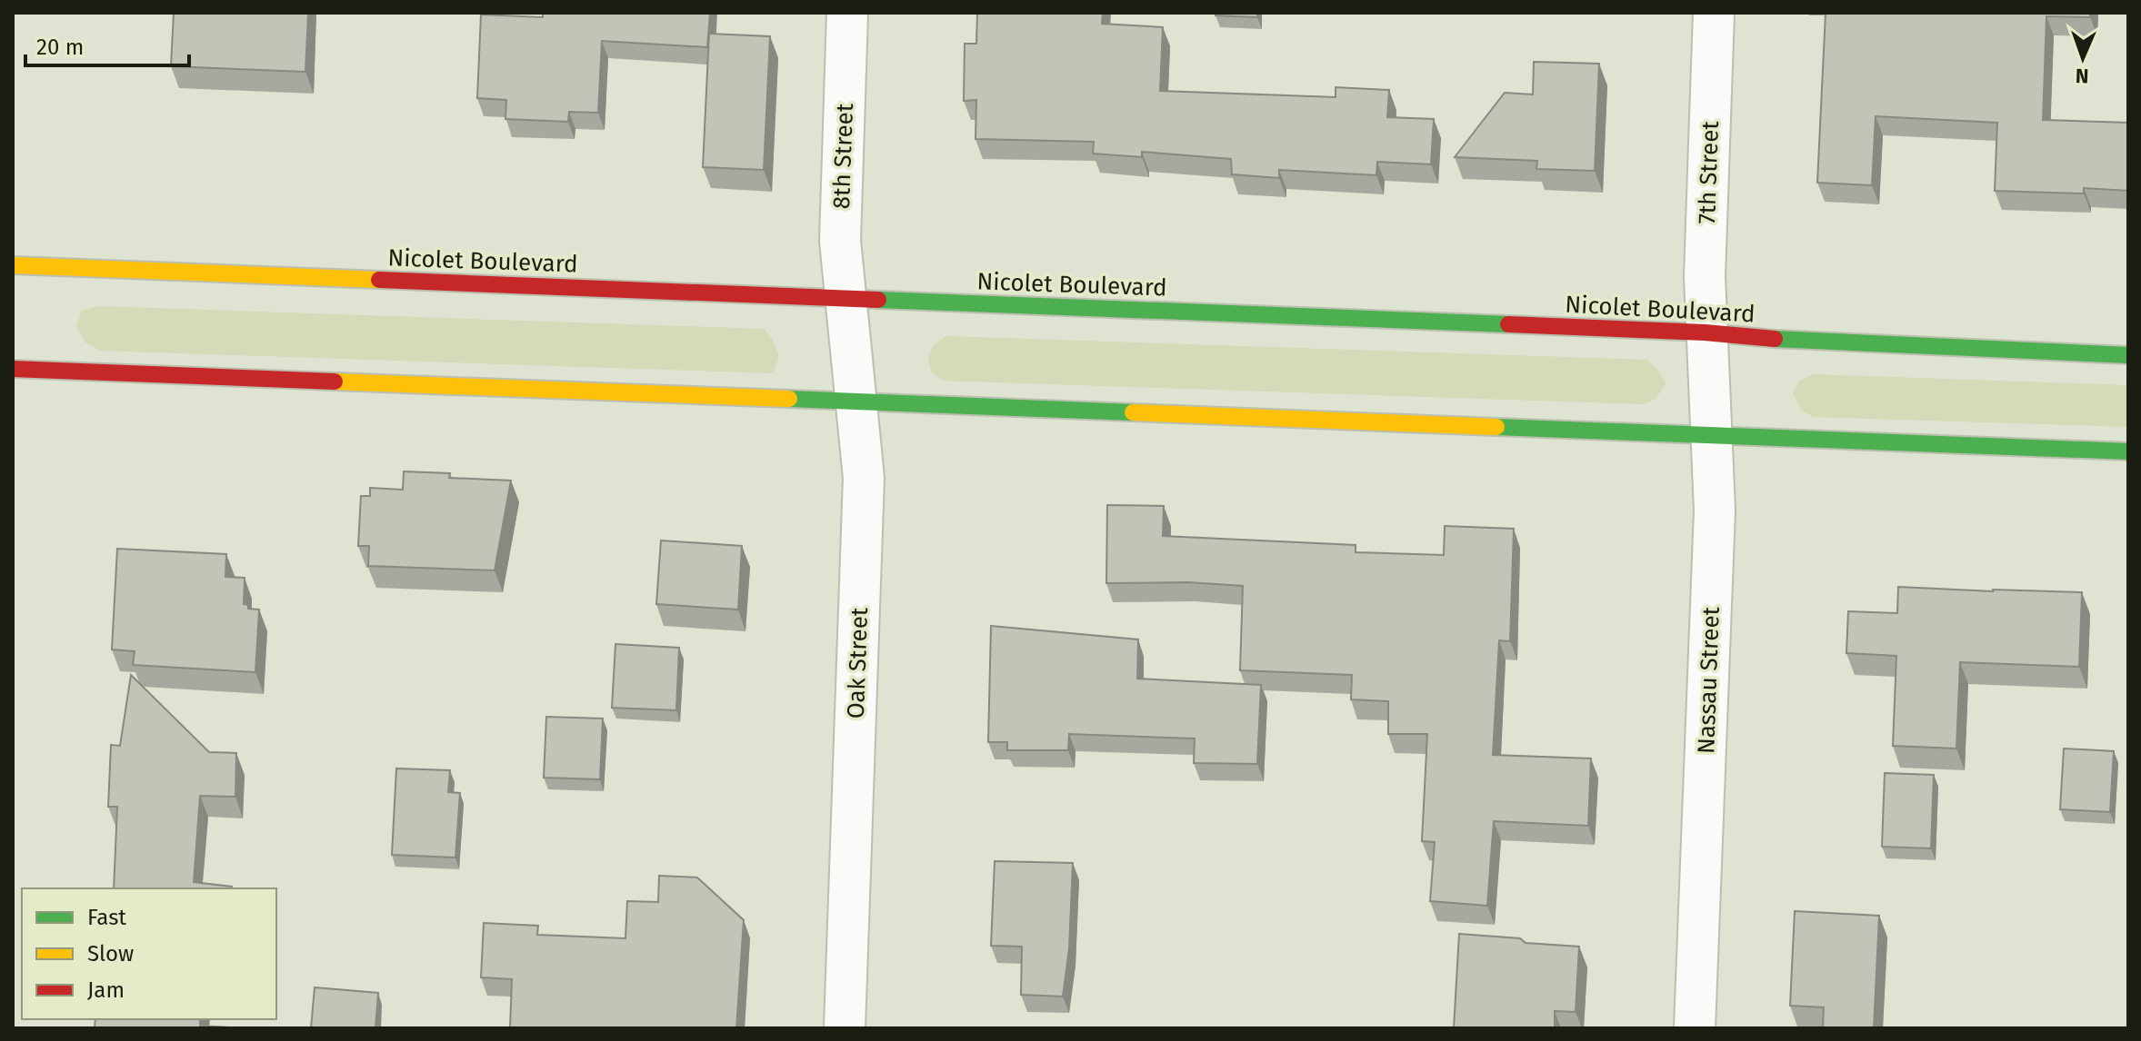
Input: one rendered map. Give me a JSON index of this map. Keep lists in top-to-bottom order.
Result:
{
  "streets": {
    "street": [
      "8th Street",
      "7th Street",
      "Nicolet Boulevard",
      "Oak Street",
      "Nassau Street"
    ]
  },
  "crossings": [
    ["8th Street", "Nicolet Boulevard"],
    ["8th Street", "Oak Street"],
    ["7th Street", "Nicolet Boulevard"],
    ["7th Street", "Nassau Street"],
    ["Nicolet Boulevard", "Oak Street"],
    ["Nicolet Boulevard", "Nassau Street"]
  ],
  "legend": ["Fast", "Slow", "Jam"],
  "scale_bar": "20 m",
  "north": "bottom"
}
